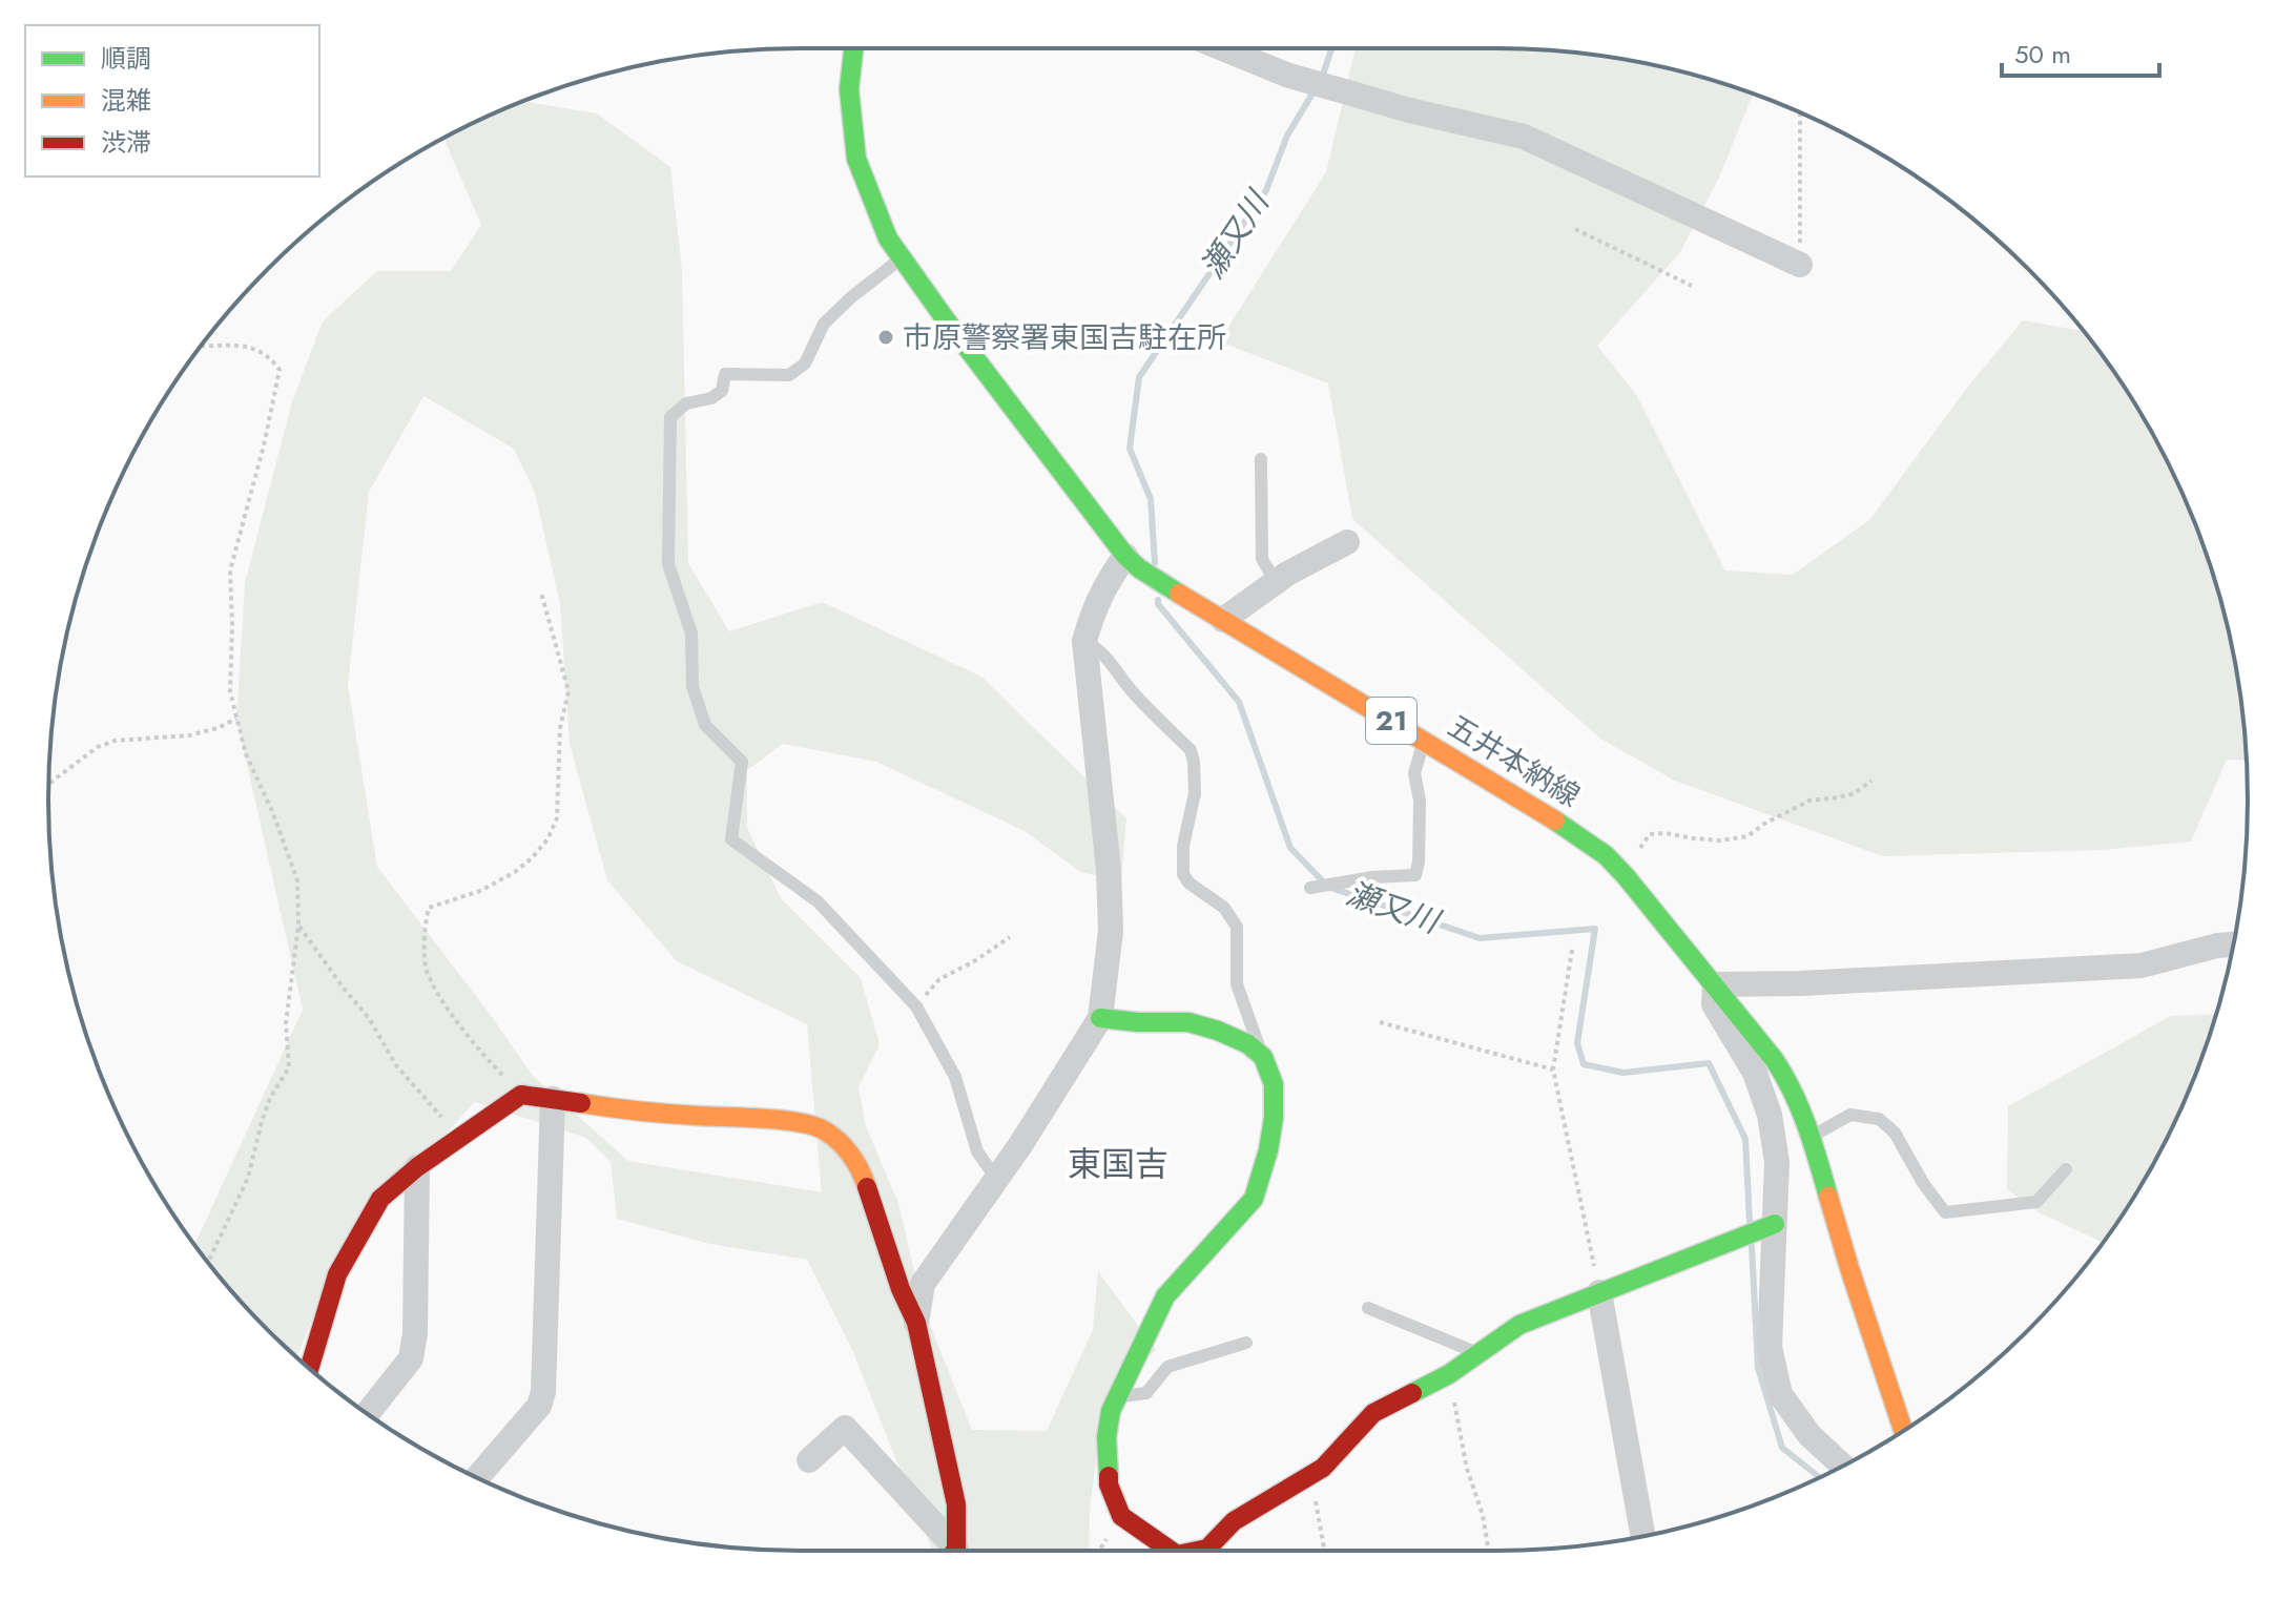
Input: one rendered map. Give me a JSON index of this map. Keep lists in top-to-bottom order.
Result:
{
  "streets": {
    "street": ["21", "五井本納線"]
  },
  "districts": ["東国吉"],
  "water": ["瀬又川"],
  "places": ["市原警察署東国吉駐在所"],
  "legend": ["順調", "混雑", "渋滞"],
  "scale_bar": "50 m"
}
